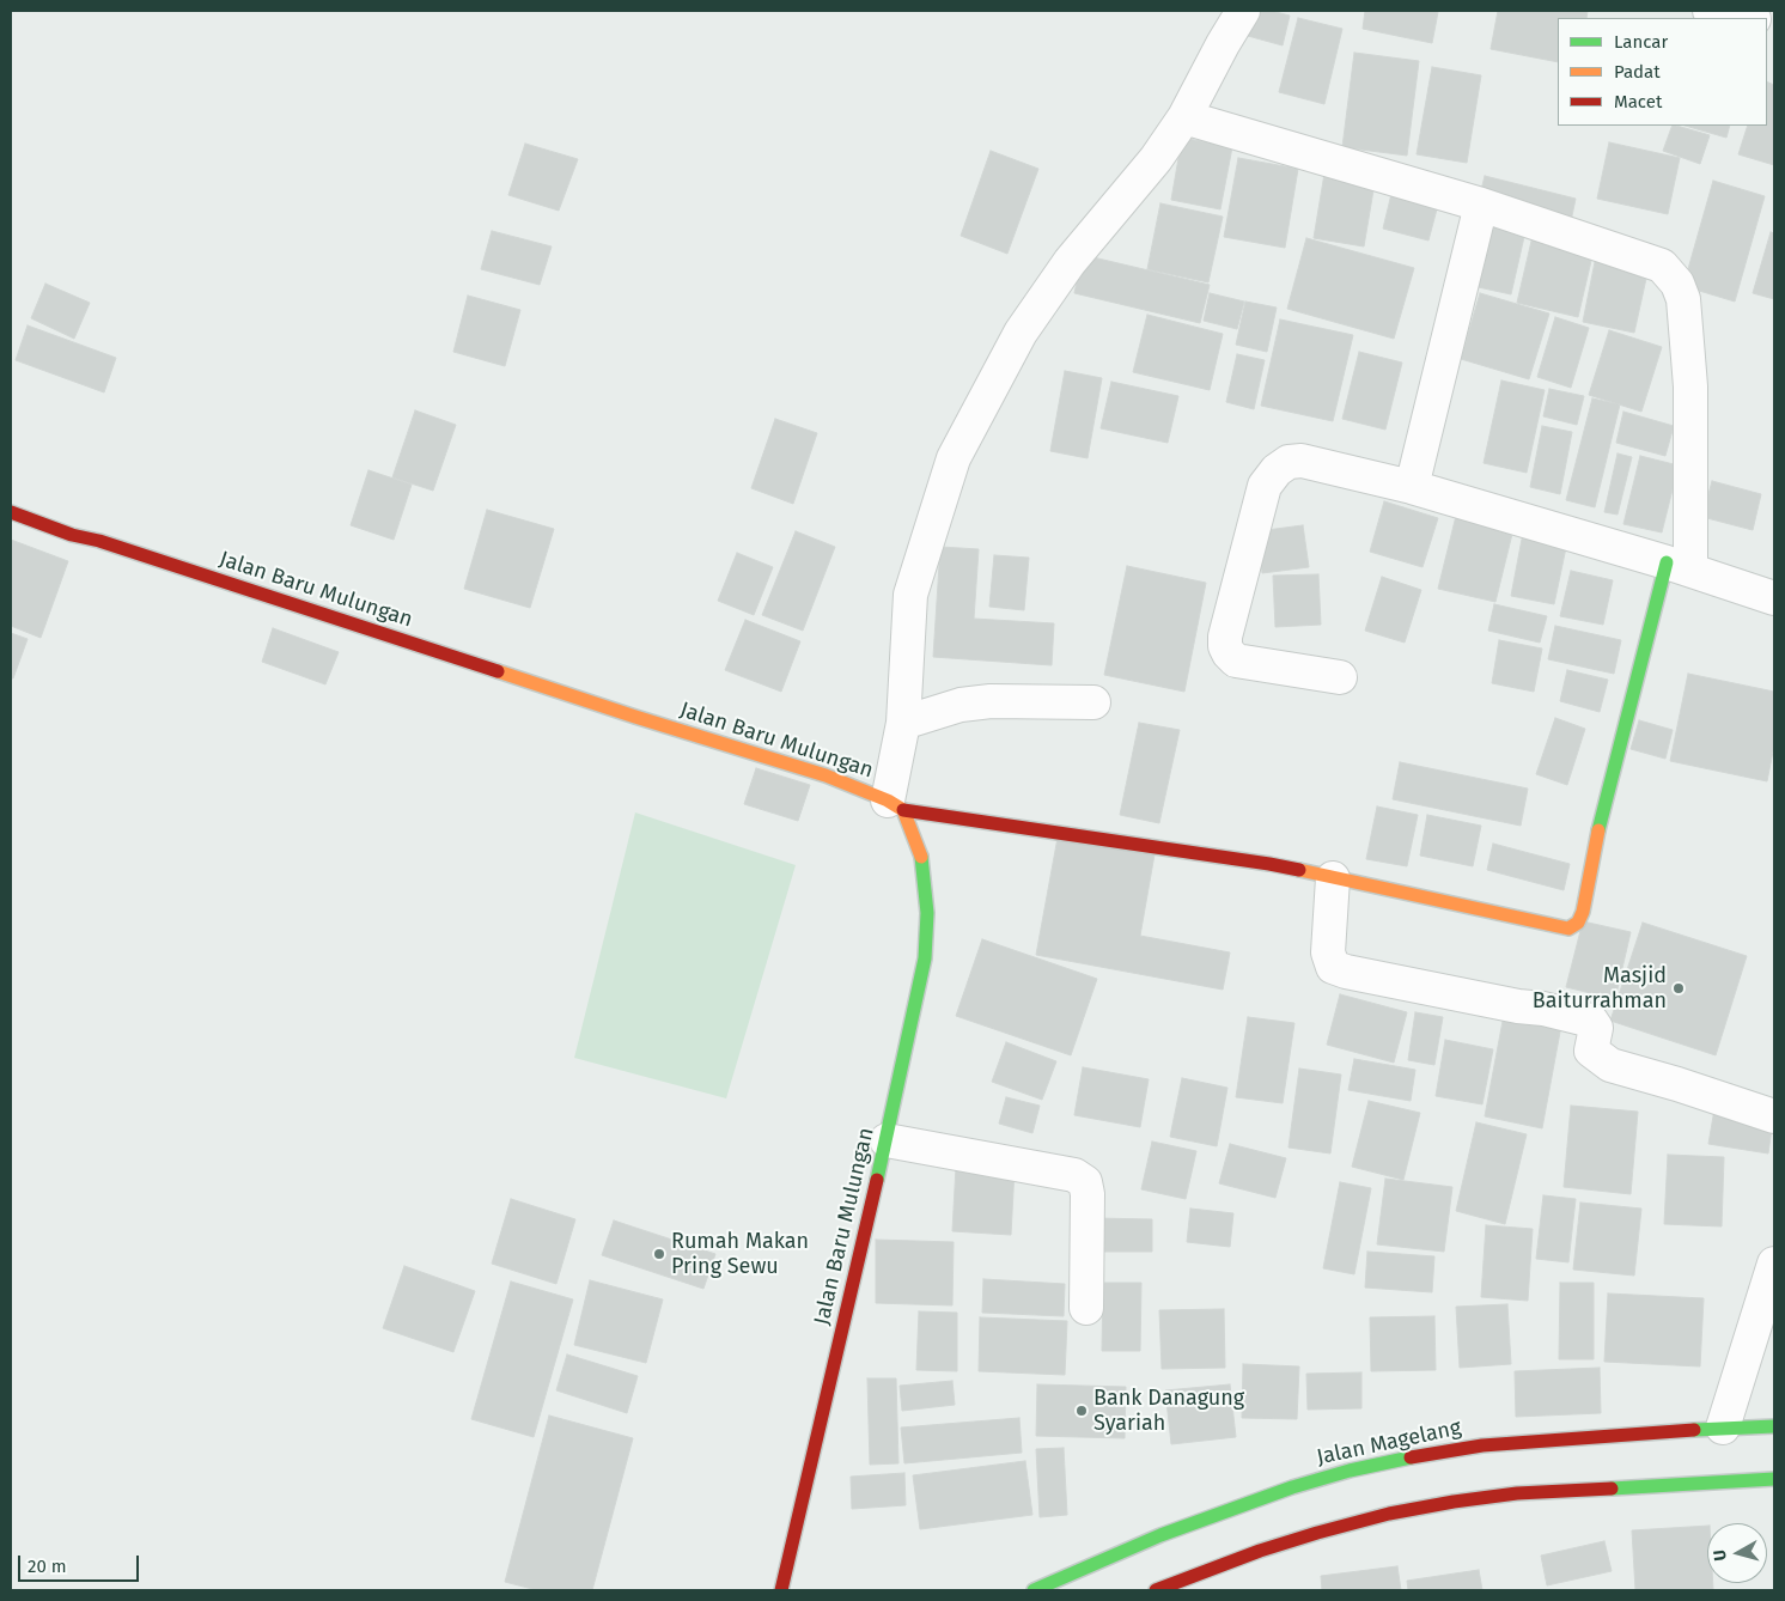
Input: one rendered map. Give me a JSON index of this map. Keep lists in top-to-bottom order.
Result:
{
  "streets": {
    "main road": ["Jalan Baru Mulungan", "Jalan Magelang"]
  },
  "places": ["Masjid Baiturrahman", "Rumah Makan Pring Sewu", "Bank Danagung Syariah"],
  "legend": ["Lancar", "Padat", "Macet"],
  "scale_bar": "20 m",
  "north": "left"
}
